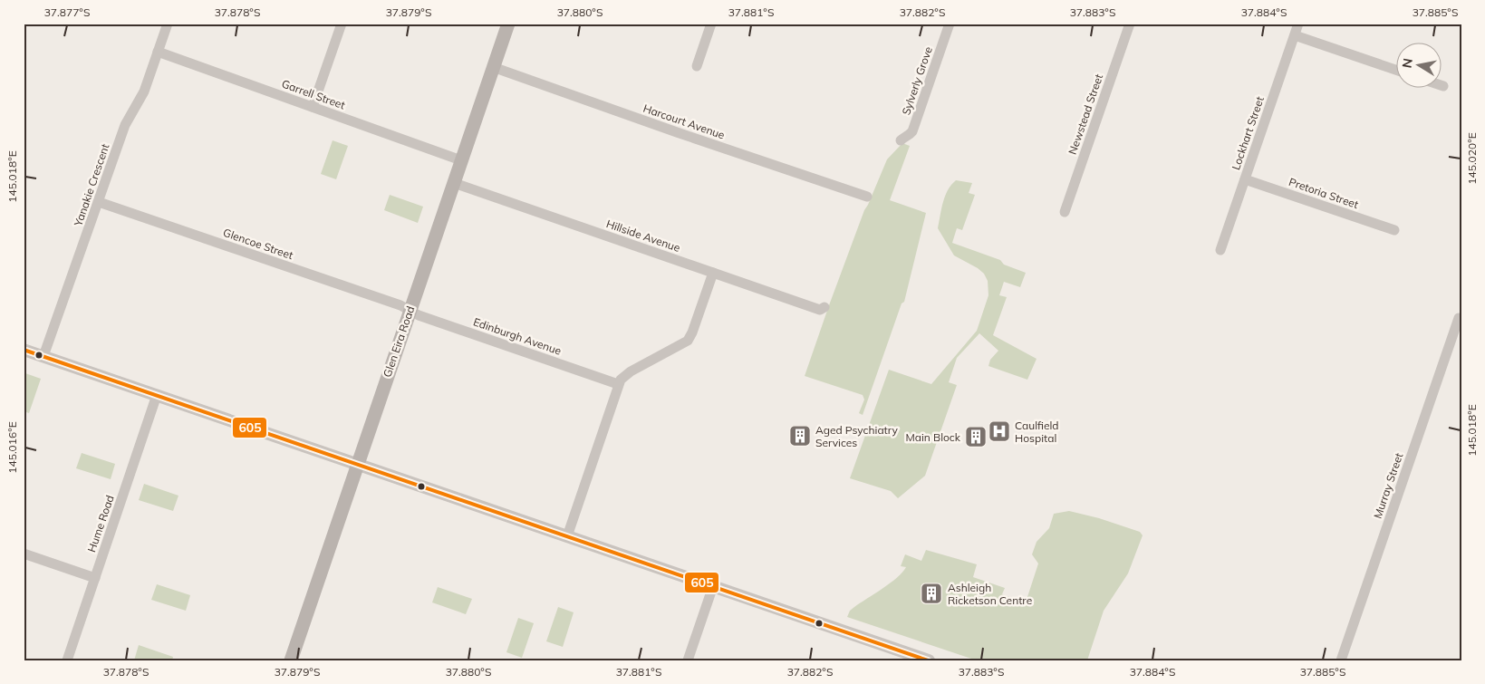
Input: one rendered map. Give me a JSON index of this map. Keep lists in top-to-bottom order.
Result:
{
  "streets": {
    "main road": ["Glen Eira Road"],
    "street": [
      "Sylverly Grove",
      "Garrell Street",
      "Newstead Street",
      "Harcourt Avenue",
      "Lockhart Street",
      "Yanakie Crescent",
      "Pretoria Street",
      "Hillside Avenue",
      "Glencoe Street",
      "Edinburgh Avenue",
      "Murray Street",
      "Hume Road"
    ]
  },
  "crossings": [
    ["Garrell Street", "Yanakie Crescent"],
    ["Garrell Street", "Glen Eira Road"],
    ["Harcourt Avenue", "Glen Eira Road"],
    ["Lockhart Street", "Pretoria Street"],
    ["Yanakie Crescent", "Glencoe Street"],
    ["Hillside Avenue", "Glen Eira Road"],
    ["Glencoe Street", "Edinburgh Avenue"],
    ["Glencoe Street", "Glen Eira Road"],
    ["Edinburgh Avenue", "Glen Eira Road"]
  ],
  "places": {
    "hospital": ["Caulfield Hospital"],
    "building": ["Aged Psychiatry Services", "Main Block", "Ashleigh Ricketson Centre"]
  },
  "lines": ["transit line 605"],
  "north": "left",
  "coordinates": [
    "37.877°S",
    "37.878°S",
    "37.879°S",
    "37.880°S",
    "37.881°S",
    "37.882°S",
    "37.883°S",
    "37.884°S",
    "37.885°S",
    "145.020°E",
    "145.018°E",
    "145.016°E"
  ]
}
